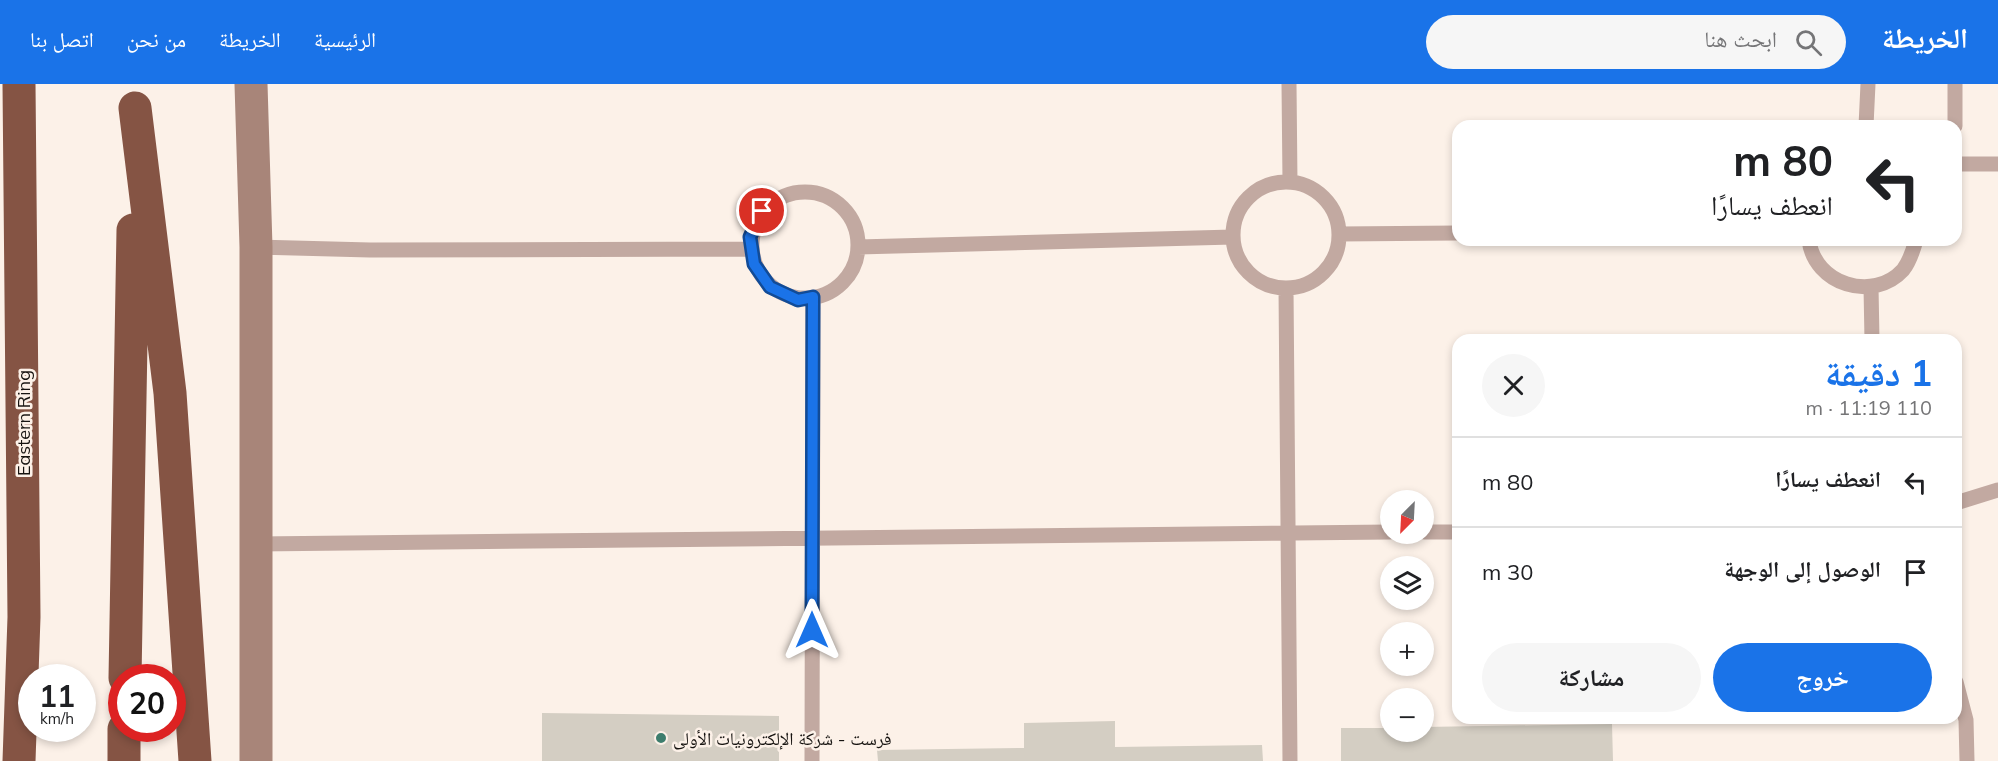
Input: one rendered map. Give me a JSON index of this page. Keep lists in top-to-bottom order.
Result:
{
  "streets": {
    "highway": ["Eastern Ring"]
  },
  "places": ["فرست - شركة الإلكترونيات الأولى"],
  "north": "bottom left",
  "page": {
    "header": "الخريطة",
    "search": "ابحث هنا",
    "nav": [
      "الرئيسية",
      "الخريطة",
      "من نحن",
      "اتصل بنا"
    ],
    "turn": ["80 m", "انعطف يسارًا"],
    "heading": ["1 دقيقة", "110 m · 11:19"],
    "list": [
      {
        "name": "انعطف يسارًا",
        "value": "80 m"
      },
      {
        "name": "الوصول إلى الوجهة",
        "value": "30 m"
      }
    ],
    "map_buttons": ["+", "−"],
    "buttons": ["خروج", "مشاركة"],
    "speed": "11 km/h",
    "limit": "20"
  }
}
